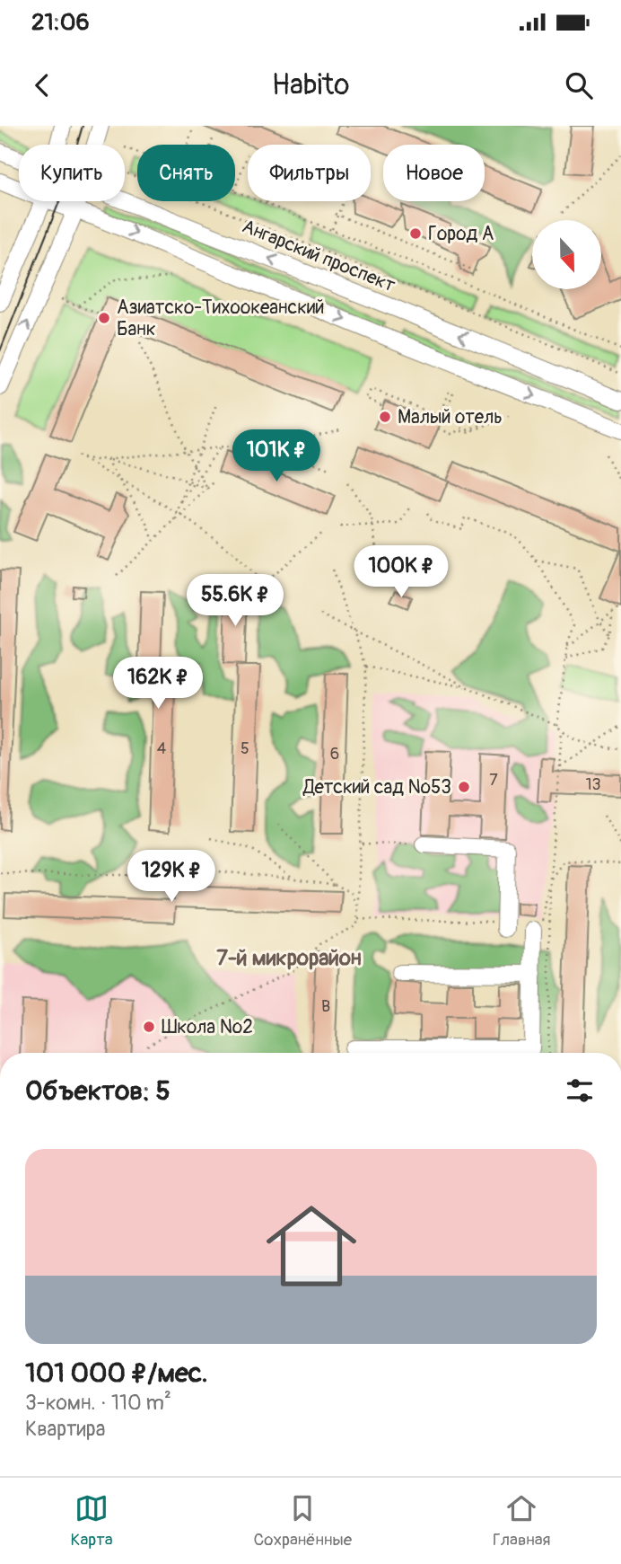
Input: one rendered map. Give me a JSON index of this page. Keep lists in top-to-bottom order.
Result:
{
  "streets": {
    "street": ["Ангарский проспект"]
  },
  "districts": ["7-й микрорайон"],
  "places": [
    "Город А",
    "Азиатско-Тихоокеанский Банк",
    "Малый отель",
    "Детский сад №53",
    "Школа №2"
  ],
  "house_numbers": [
    "4",
    "5",
    "6",
    "7",
    "13",
    "В"
  ],
  "north": "bottom",
  "page": {
    "status": "21:06",
    "header": "Habito",
    "chip": [
      "Купить",
      "Снять",
      "Фильтры",
      "Новое"
    ],
    "price": [
      "101K ₽",
      "100K ₽",
      "55.6K ₽",
      "162K ₽",
      "129K ₽"
    ],
    "heading": "Объектов: 5",
    "list": [
      {
        "name": "101 000 ₽/мес.",
        "note": "3-комн. · 110 m² · Квартира"
      }
    ],
    "tabs": ["Карта", "Сохранённые", "Главная"]
  }
}
